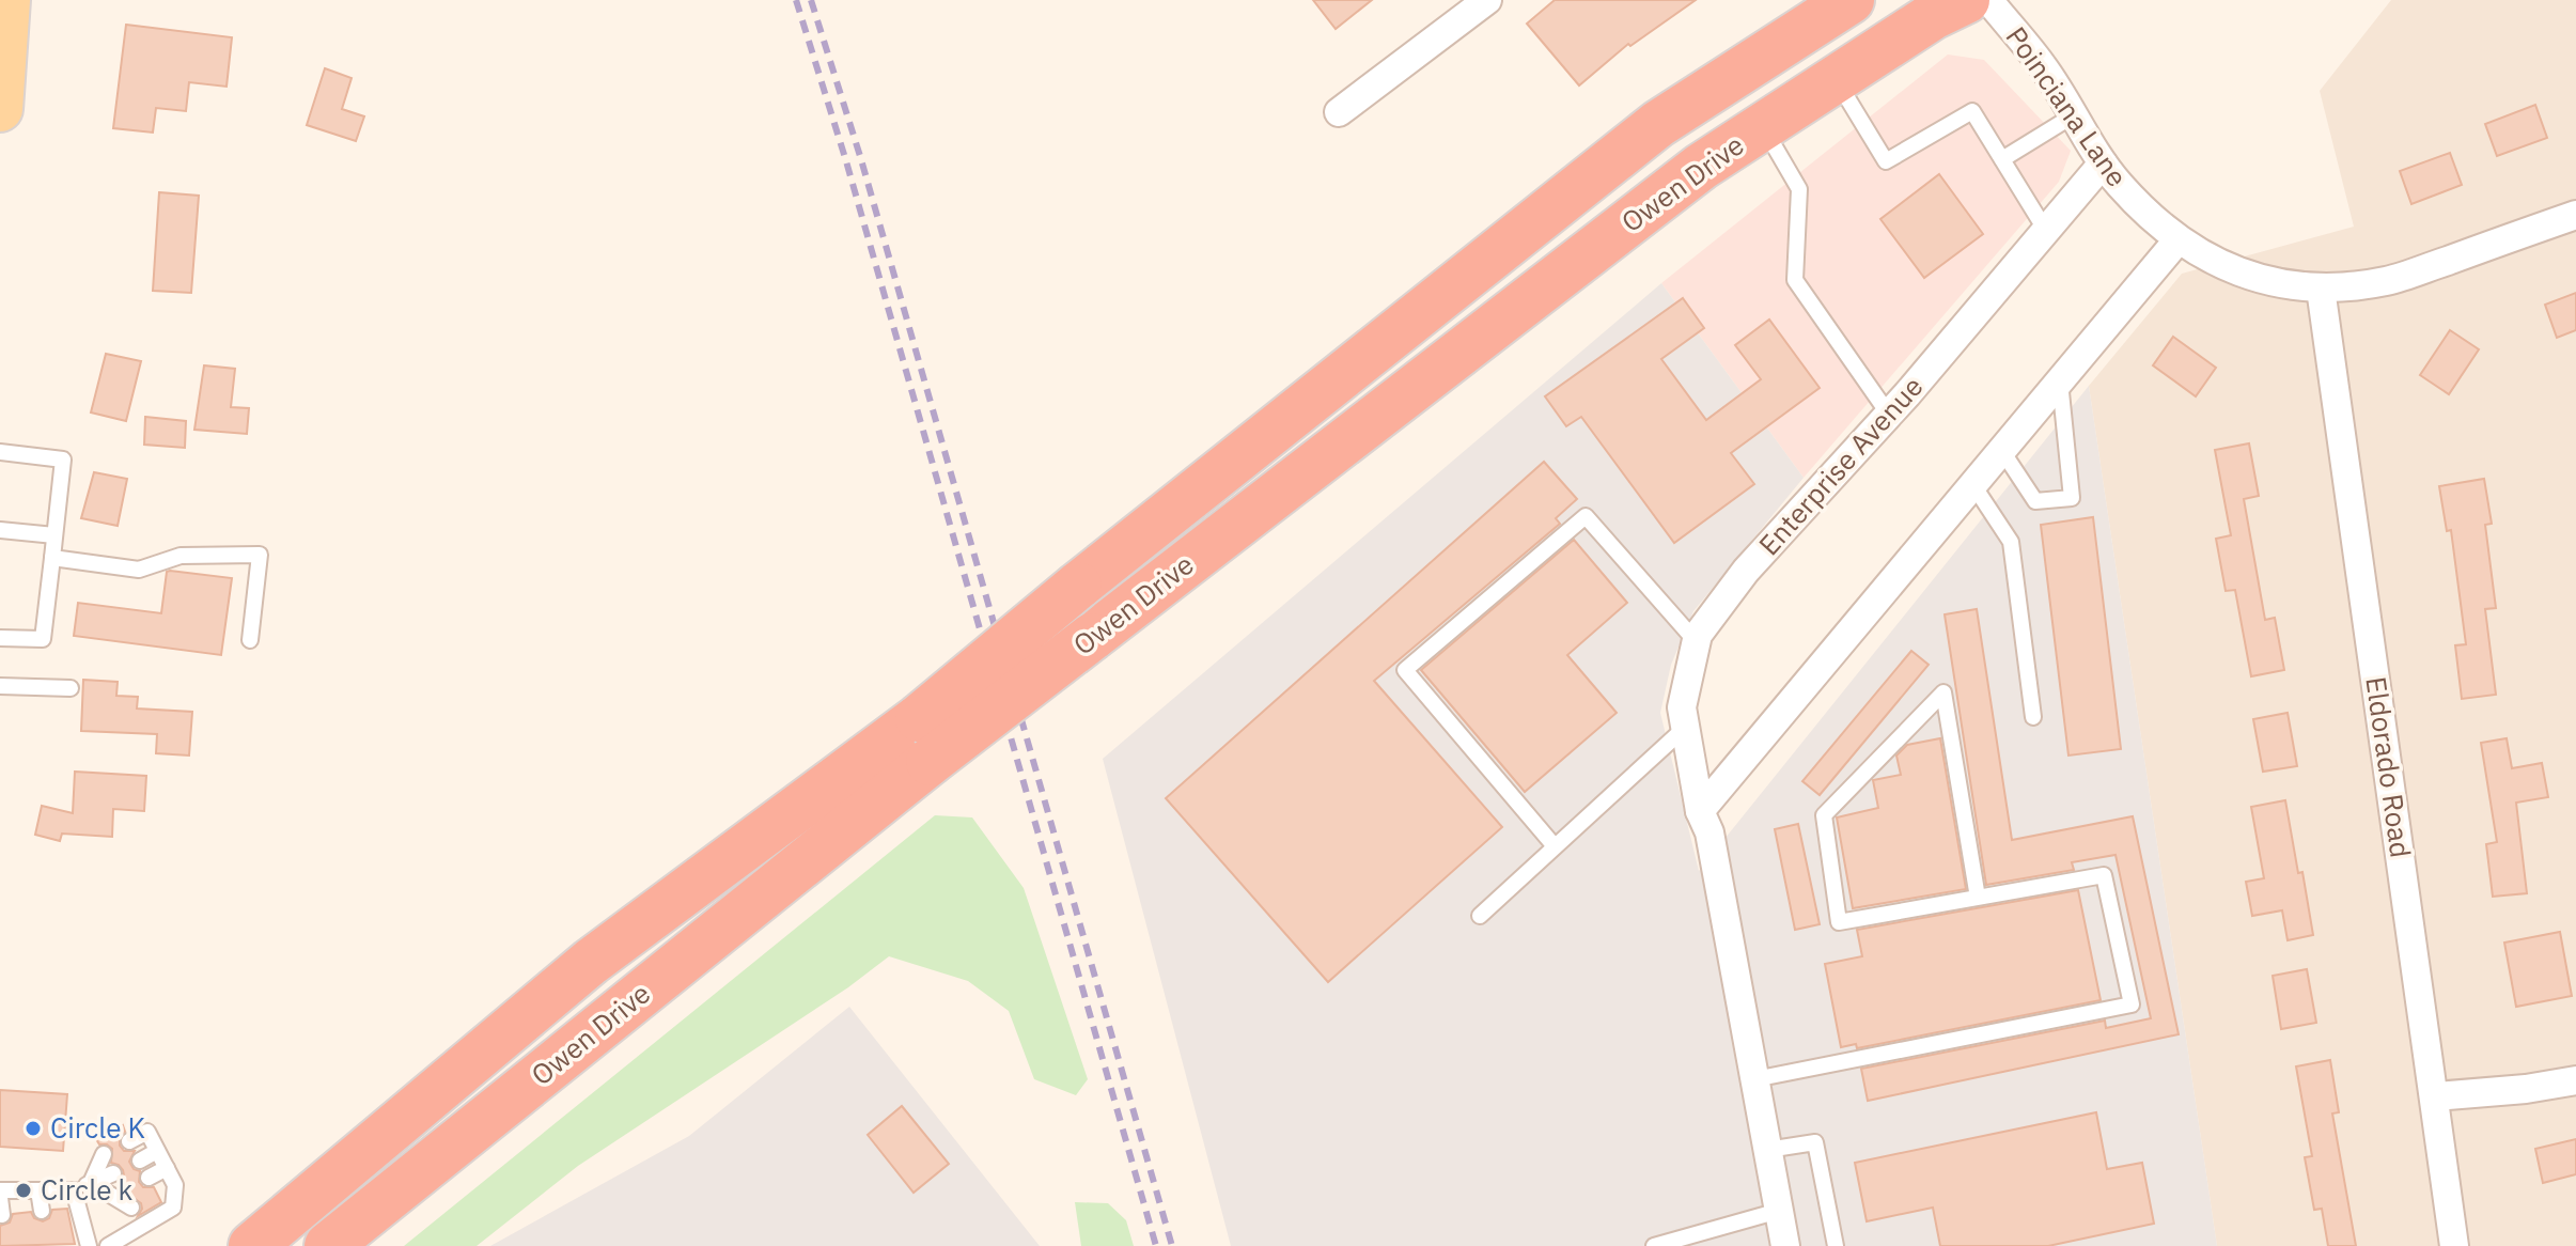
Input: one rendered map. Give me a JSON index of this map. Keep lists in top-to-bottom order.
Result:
{
  "streets": {
    "highway": ["Owen Drive"],
    "street": ["Poinciana Lane", "Enterprise Avenue", "Eldorado Road"]
  },
  "crossings": [
    ["Poinciana Lane", "Enterprise Avenue"],
    ["Poinciana Lane", "Eldorado Road"]
  ],
  "places": ["Circle K", "Circle k"]
}
